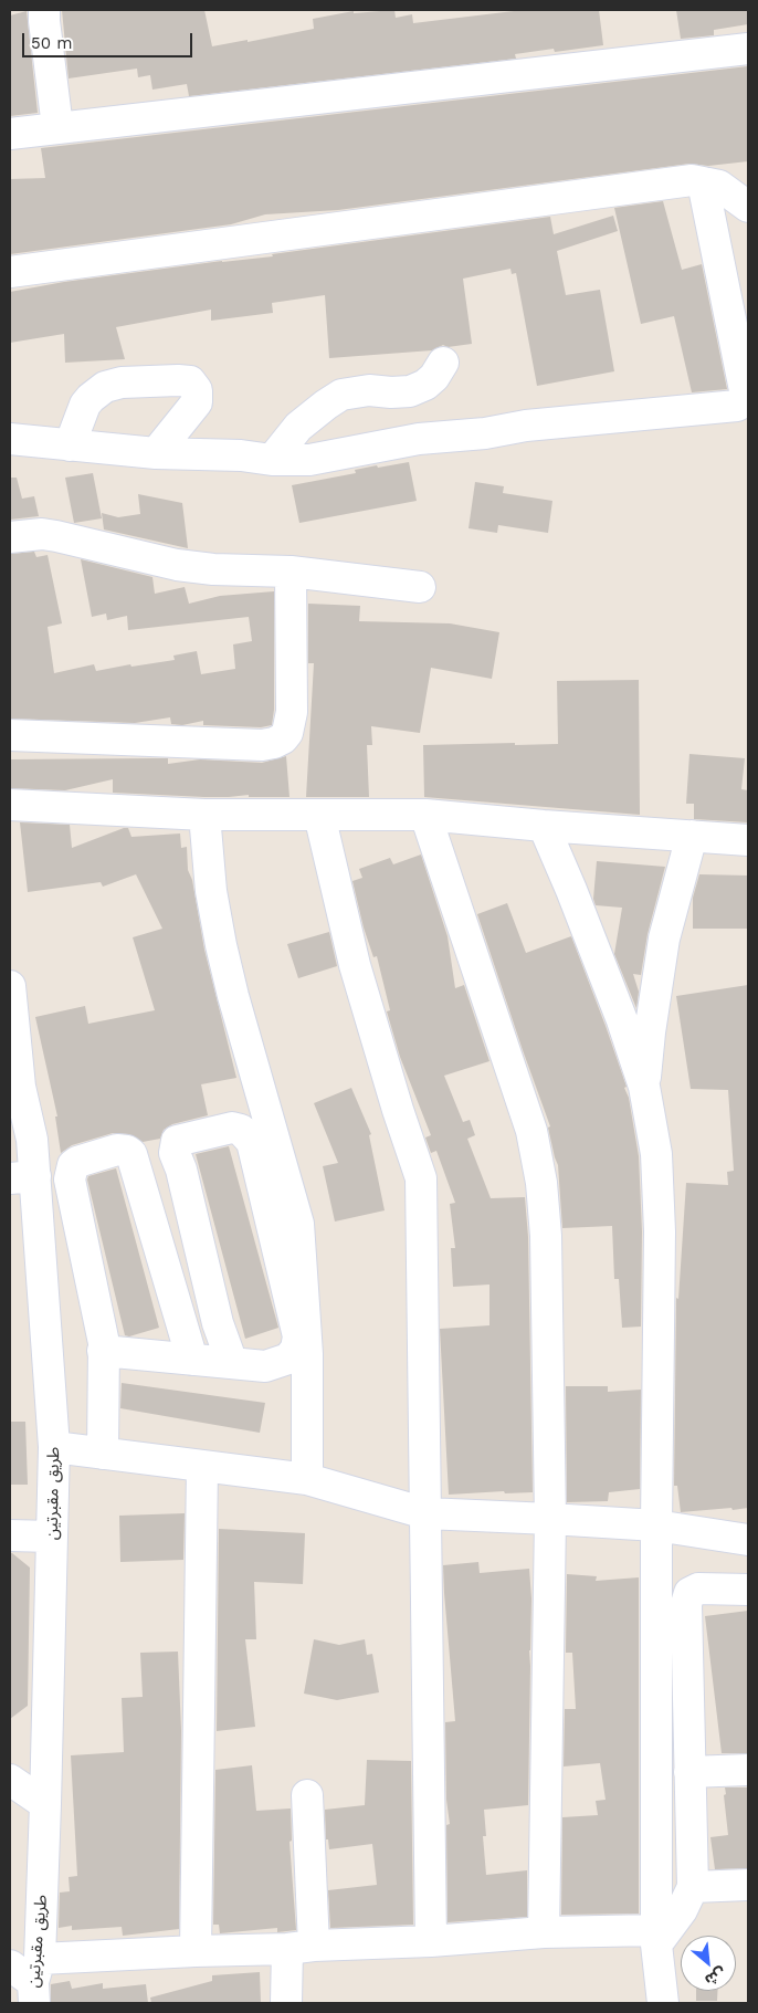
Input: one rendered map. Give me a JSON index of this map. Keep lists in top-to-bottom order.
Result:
{
  "streets": {
    "street": ["طريق مقبرتين"]
  },
  "scale_bar": "50 m",
  "north": "bottom right"
}
